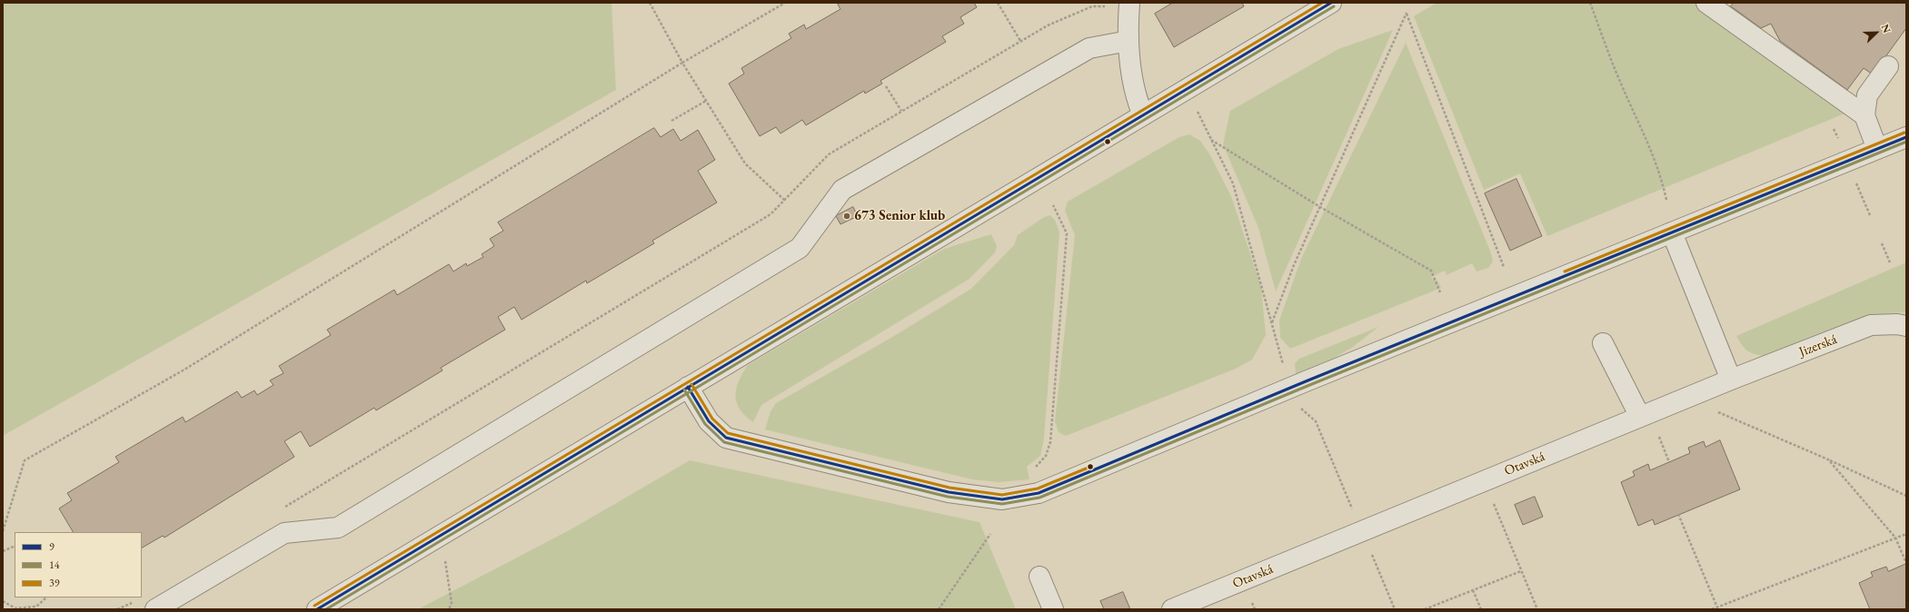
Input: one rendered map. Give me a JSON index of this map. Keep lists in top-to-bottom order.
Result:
{
  "streets": {
    "street": ["Jizerská", "Otavská"]
  },
  "crossings": [
    ["Jizerská", "Otavská"]
  ],
  "places": ["673 Senior klub"],
  "lines": ["transit line 9", "transit line 39", "transit line 14"],
  "legend": ["9", "14", "39"],
  "north": "top right"
}
